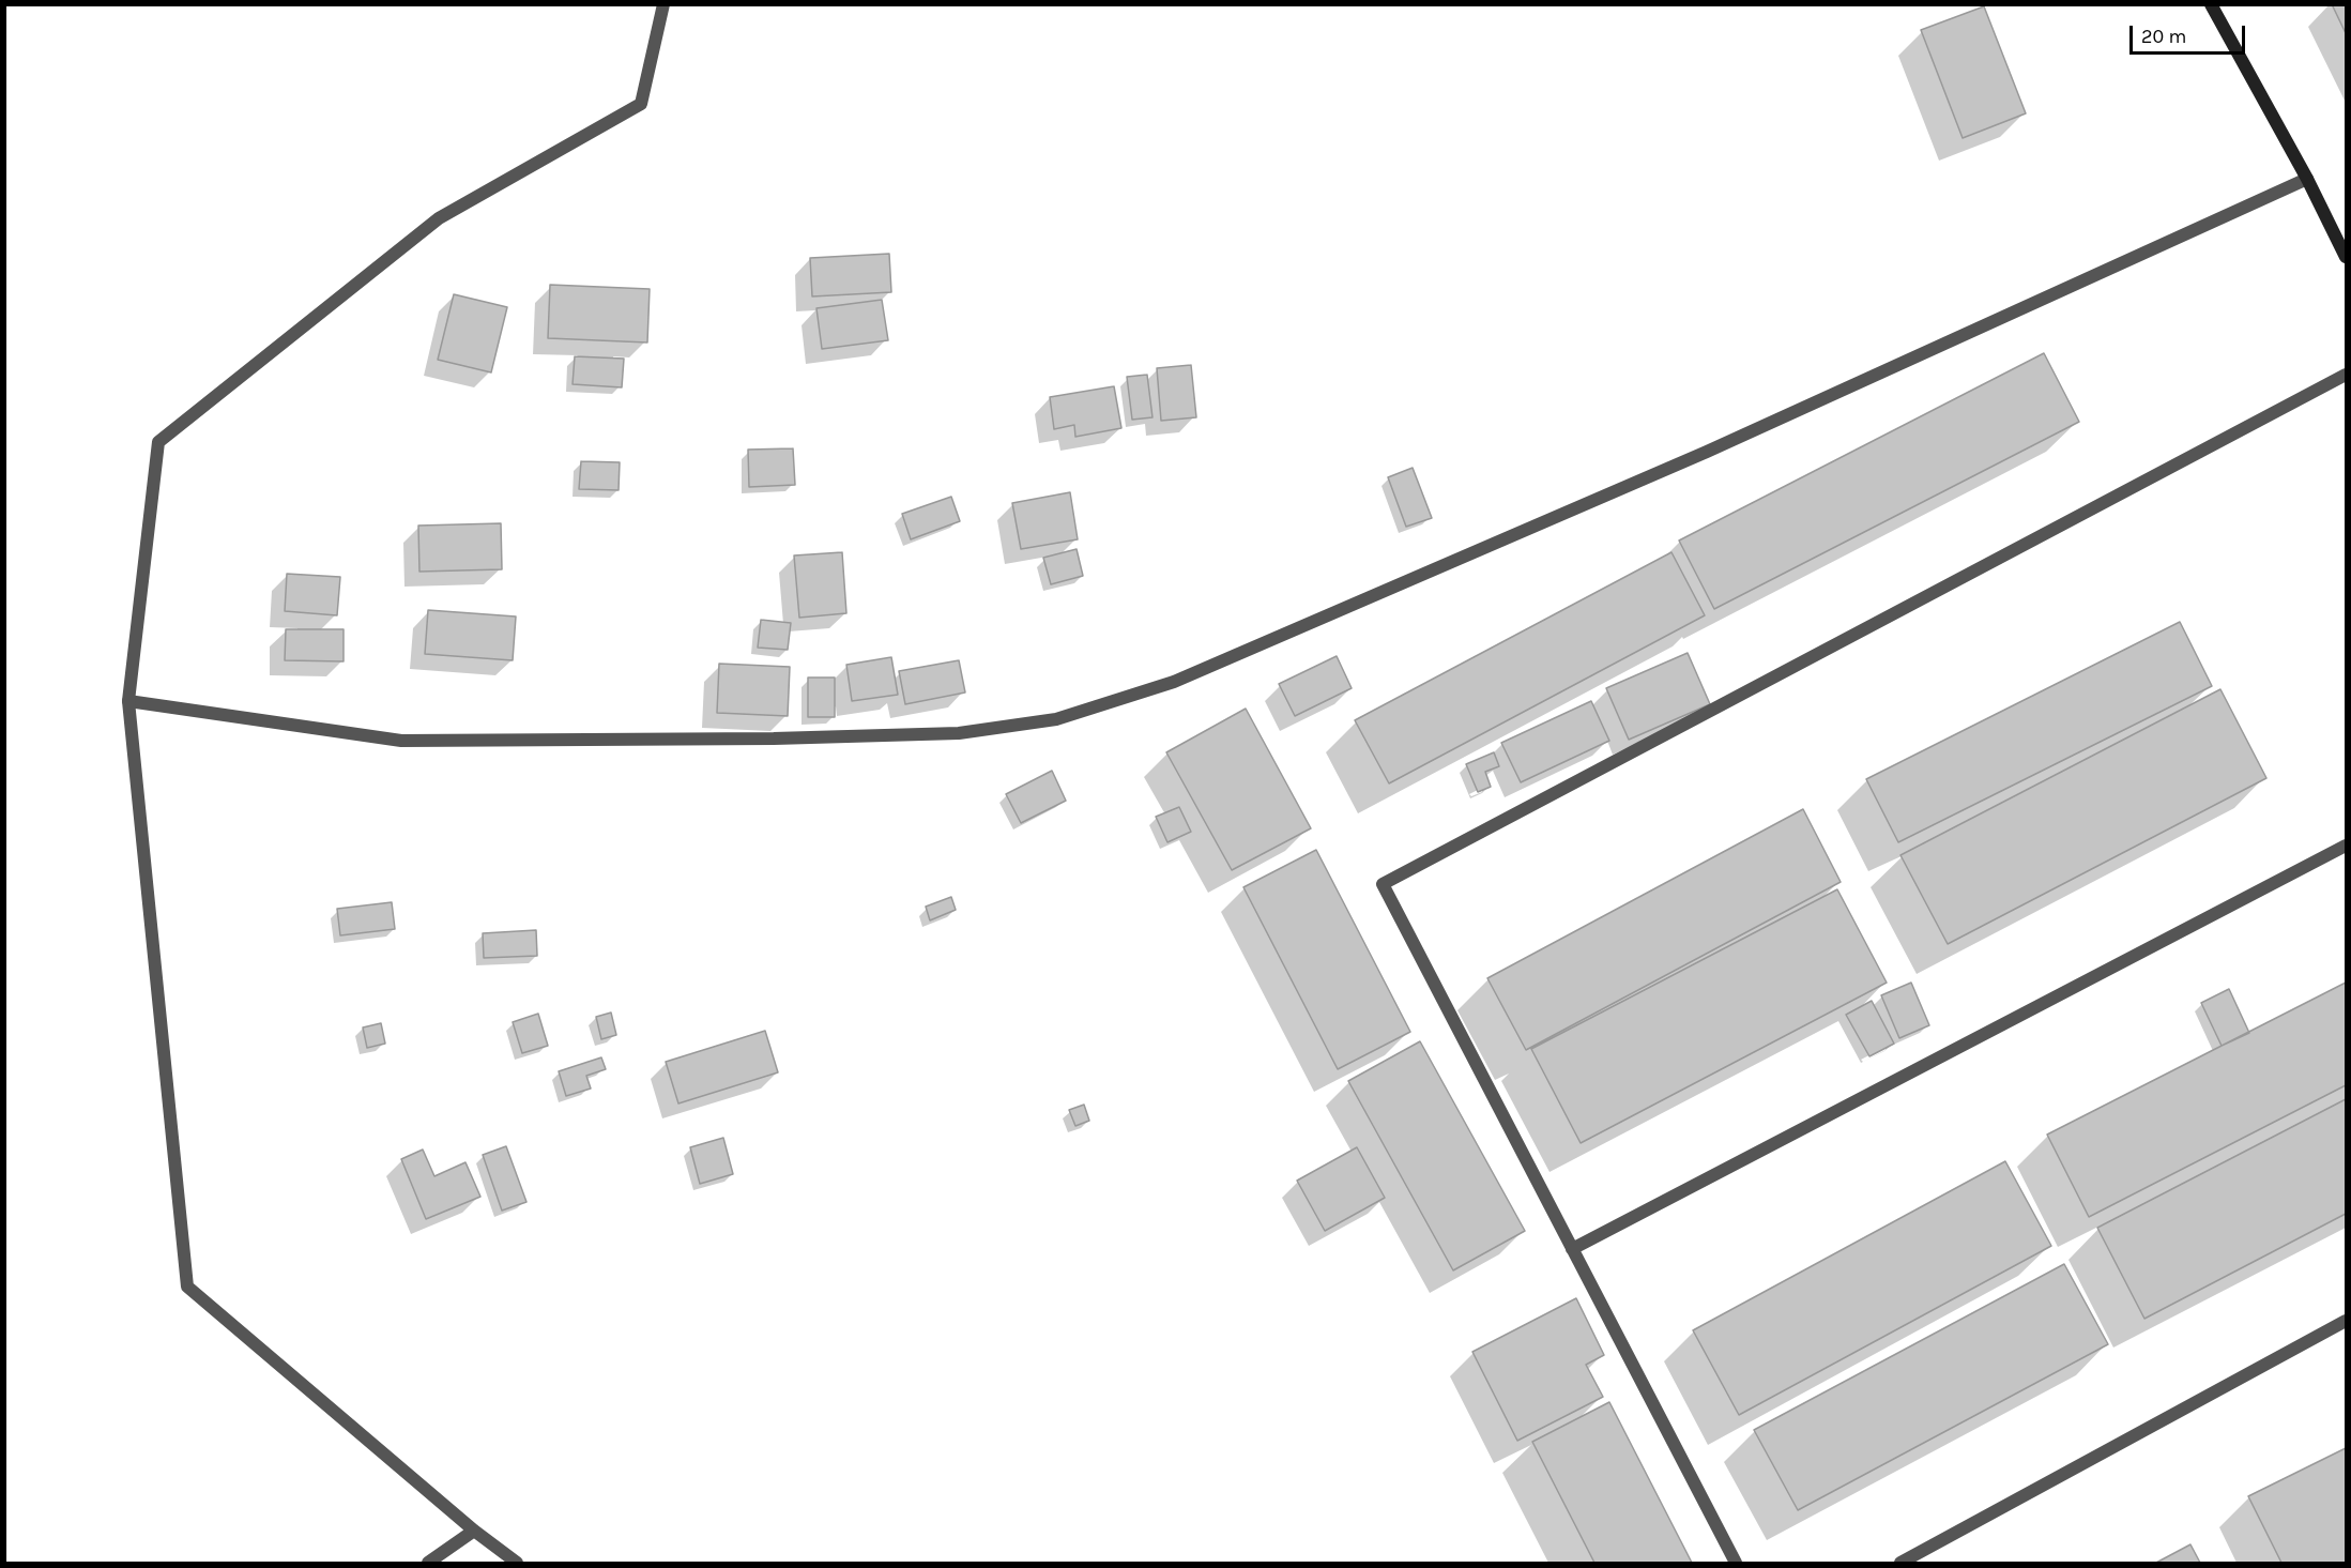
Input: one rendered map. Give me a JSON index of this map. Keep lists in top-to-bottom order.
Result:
{
  "scale_bar": "20 m"
}
